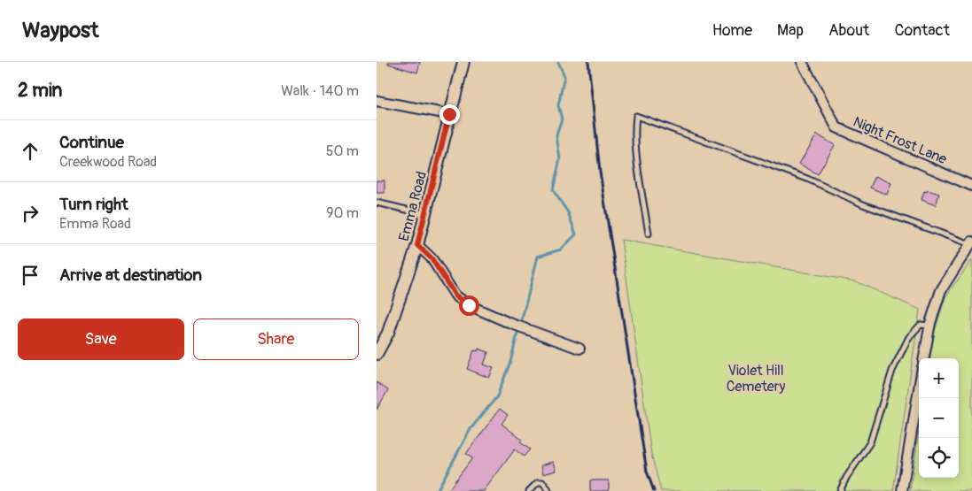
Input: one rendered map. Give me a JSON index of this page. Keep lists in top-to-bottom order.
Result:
{
  "streets": {
    "street": ["Night Frost Lane", "Emma Road"]
  },
  "parks": ["Violet Hill Cemetery"],
  "page": {
    "header": "Waypost",
    "nav": [
      "Home",
      "Map",
      "About",
      "Contact"
    ],
    "heading": ["2 min", "Walk · 140 m"],
    "list": [
      ["Continue", "Creekwood Road", "50 m"],
      ["Turn right", "Emma Road", "90 m"],
      "Arrive at destination"
    ],
    "buttons": ["Save", "Share"],
    "map_buttons": ["+", "−"]
  }
}
